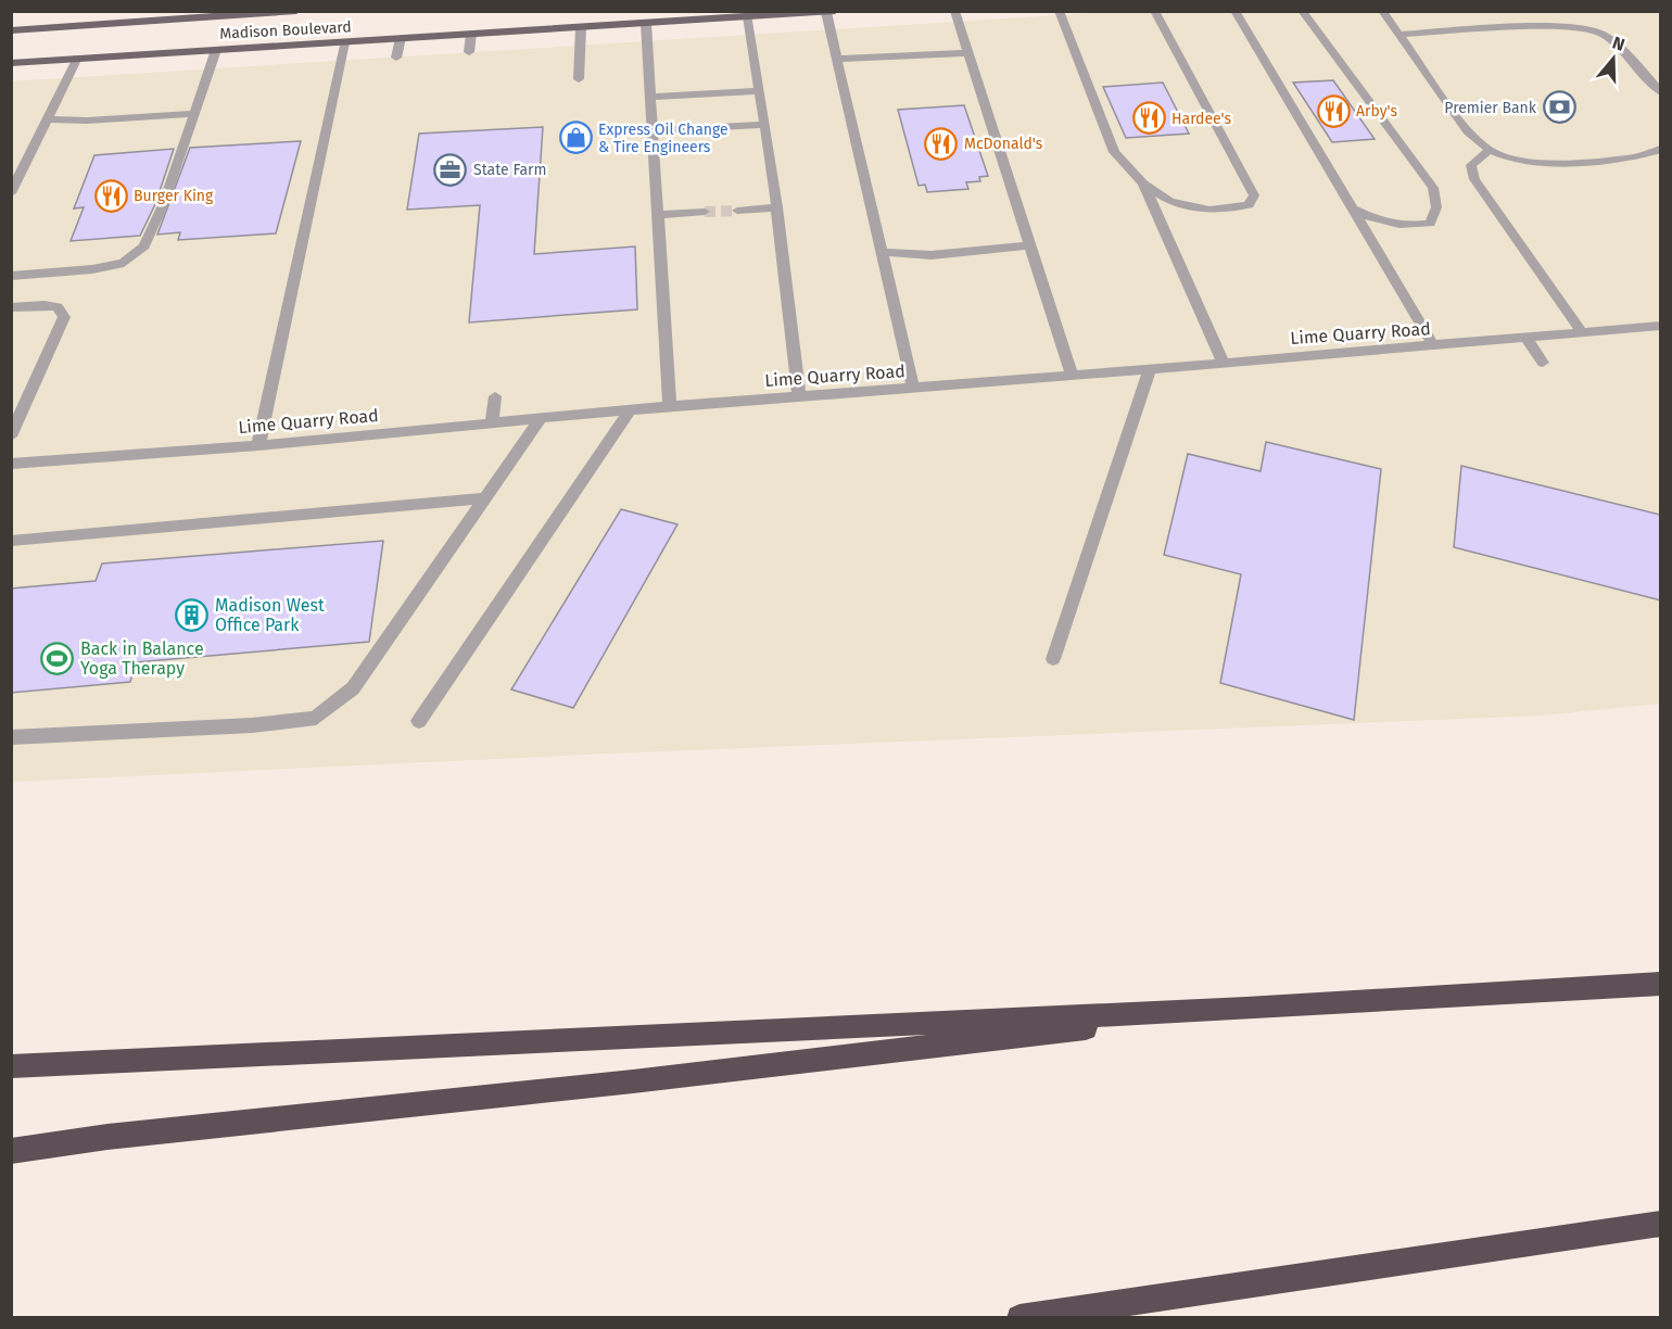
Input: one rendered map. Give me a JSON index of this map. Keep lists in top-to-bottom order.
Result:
{
  "streets": {
    "main road": ["Madison Boulevard"],
    "street": ["Lime Quarry Road"]
  },
  "places": {
    "bank": ["Premier Bank"],
    "restaurant": [
      "Arby's",
      "Hardee's",
      "McDonald's",
      "Burger King"
    ],
    "shop": ["Express Oil Change & Tire Engineers"],
    "office": ["State Farm"],
    "building": ["Madison West Office Park"],
    "sports": ["Back in Balance Yoga Therapy"]
  },
  "north": "top"
}
